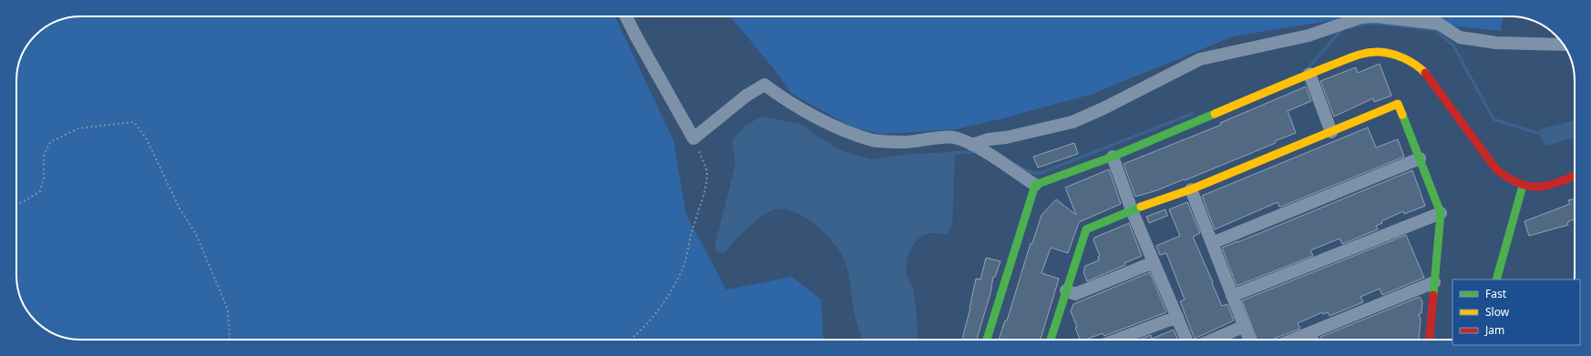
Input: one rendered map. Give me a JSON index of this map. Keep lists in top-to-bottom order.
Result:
{
  "legend": ["Fast", "Slow", "Jam"]
}
